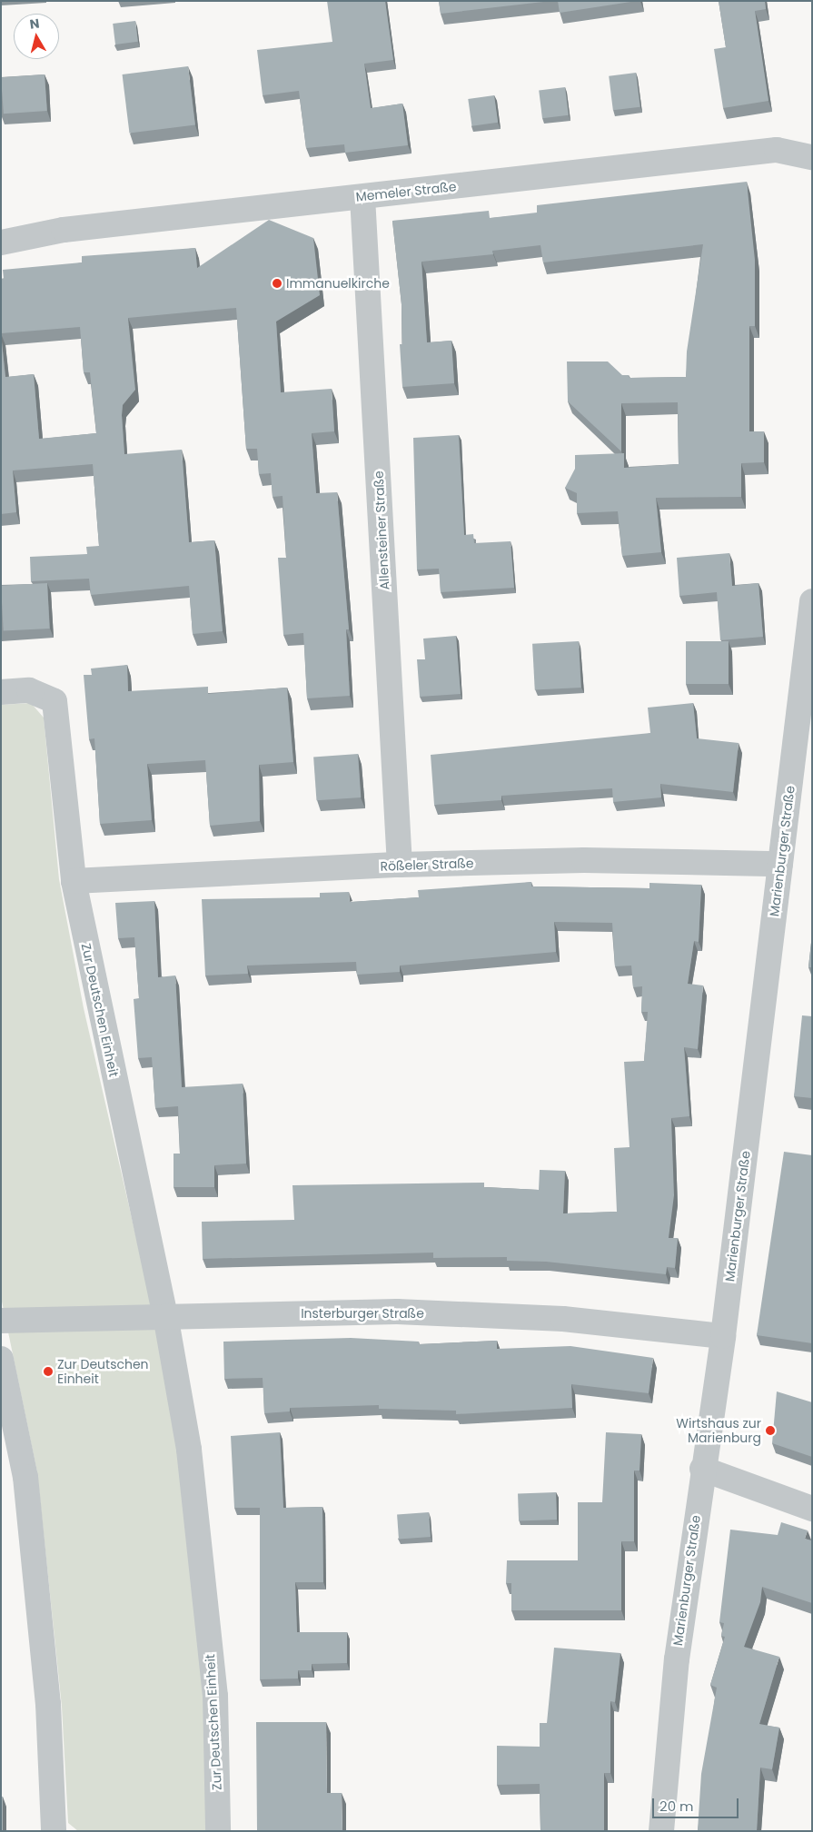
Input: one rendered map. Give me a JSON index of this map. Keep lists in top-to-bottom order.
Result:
{
  "streets": {
    "street": [
      "Memeler Straße",
      "Allensteiner Straße",
      "Marienburger Straße",
      "Rößeler Straße",
      "Zur Deutschen Einheit",
      "Insterburger Straße"
    ]
  },
  "crossings": [
    ["Memeler Straße", "Allensteiner Straße"],
    ["Allensteiner Straße", "Rößeler Straße"],
    ["Marienburger Straße", "Rößeler Straße"],
    ["Marienburger Straße", "Insterburger Straße"],
    ["Rößeler Straße", "Zur Deutschen Einheit"],
    ["Zur Deutschen Einheit", "Insterburger Straße"]
  ],
  "places": ["Immanuelkirche", "Zur Deutschen Einheit", "Wirtshaus zur Marienburg"],
  "scale_bar": "20 m",
  "north": "top"
}
